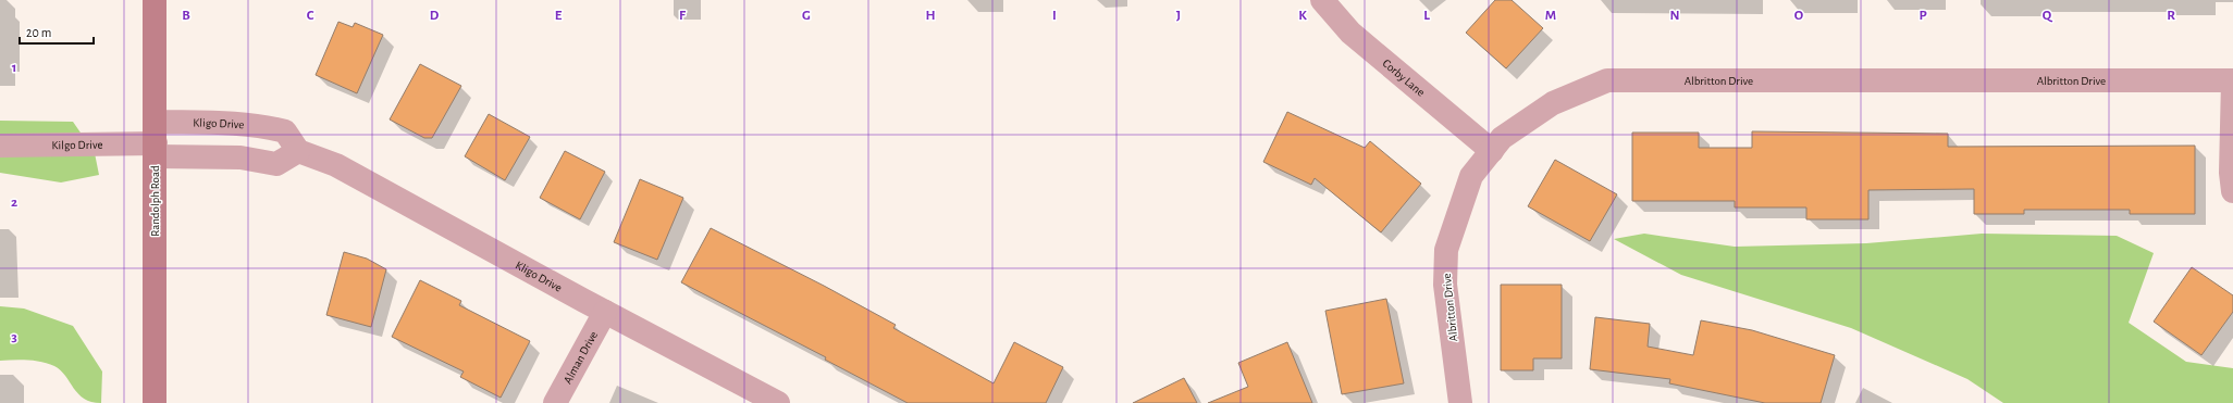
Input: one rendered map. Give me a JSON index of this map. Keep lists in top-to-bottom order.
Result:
{
  "streets": {
    "street": [
      "Corby Lane",
      "Albritton Drive",
      "Kligo Drive",
      "Kilgo Drive",
      "Randolph Road",
      "Alman Drive"
    ]
  },
  "crossings": [
    ["Corby Lane", "Albritton Drive"],
    ["Kligo Drive", "Kilgo Drive"],
    ["Kligo Drive", "Randolph Road"],
    ["Kligo Drive", "Alman Drive"],
    ["Kilgo Drive", "Randolph Road"]
  ],
  "scale_bar": "20 m",
  "grid": {
    "columns": [
      "B",
      "C",
      "D",
      "E",
      "F",
      "G",
      "H",
      "I",
      "J",
      "K",
      "L",
      "M",
      "N",
      "O",
      "P",
      "Q",
      "R"
    ],
    "rows": ["1", "2", "3"]
  }
}
